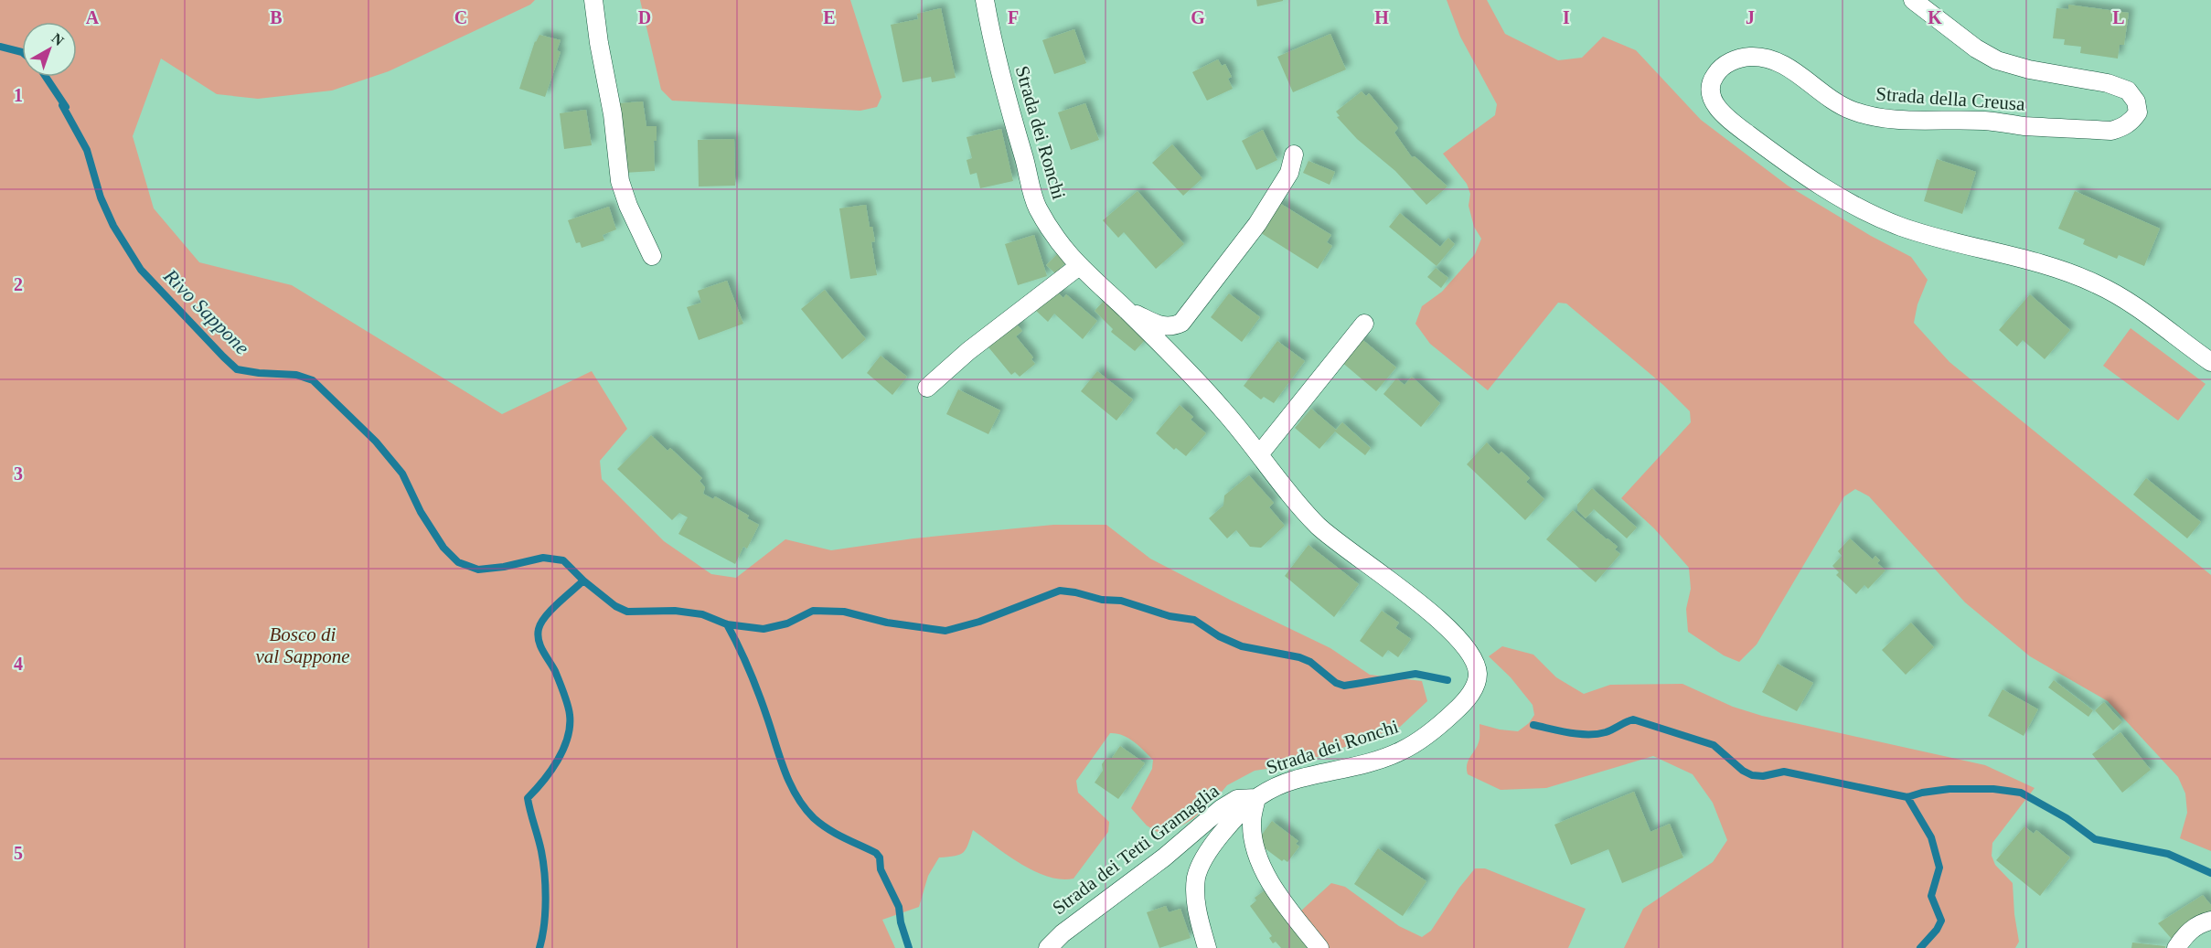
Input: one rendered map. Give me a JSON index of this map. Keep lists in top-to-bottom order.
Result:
{
  "streets": {
    "street": ["Strada della Creusa", "Strada dei Ronchi", "Strada dei Tetti Gramaglia"]
  },
  "crossings": [
    ["Strada dei Ronchi", "Strada dei Tetti Gramaglia"]
  ],
  "water": ["Rivo Sappone"],
  "parks": ["Bosco di val Sappone"],
  "north": "top right",
  "grid": {
    "columns": [
      "A",
      "B",
      "C",
      "D",
      "E",
      "F",
      "G",
      "H",
      "I",
      "J",
      "K",
      "L"
    ],
    "rows": [
      "1",
      "2",
      "3",
      "4",
      "5"
    ]
  }
}
